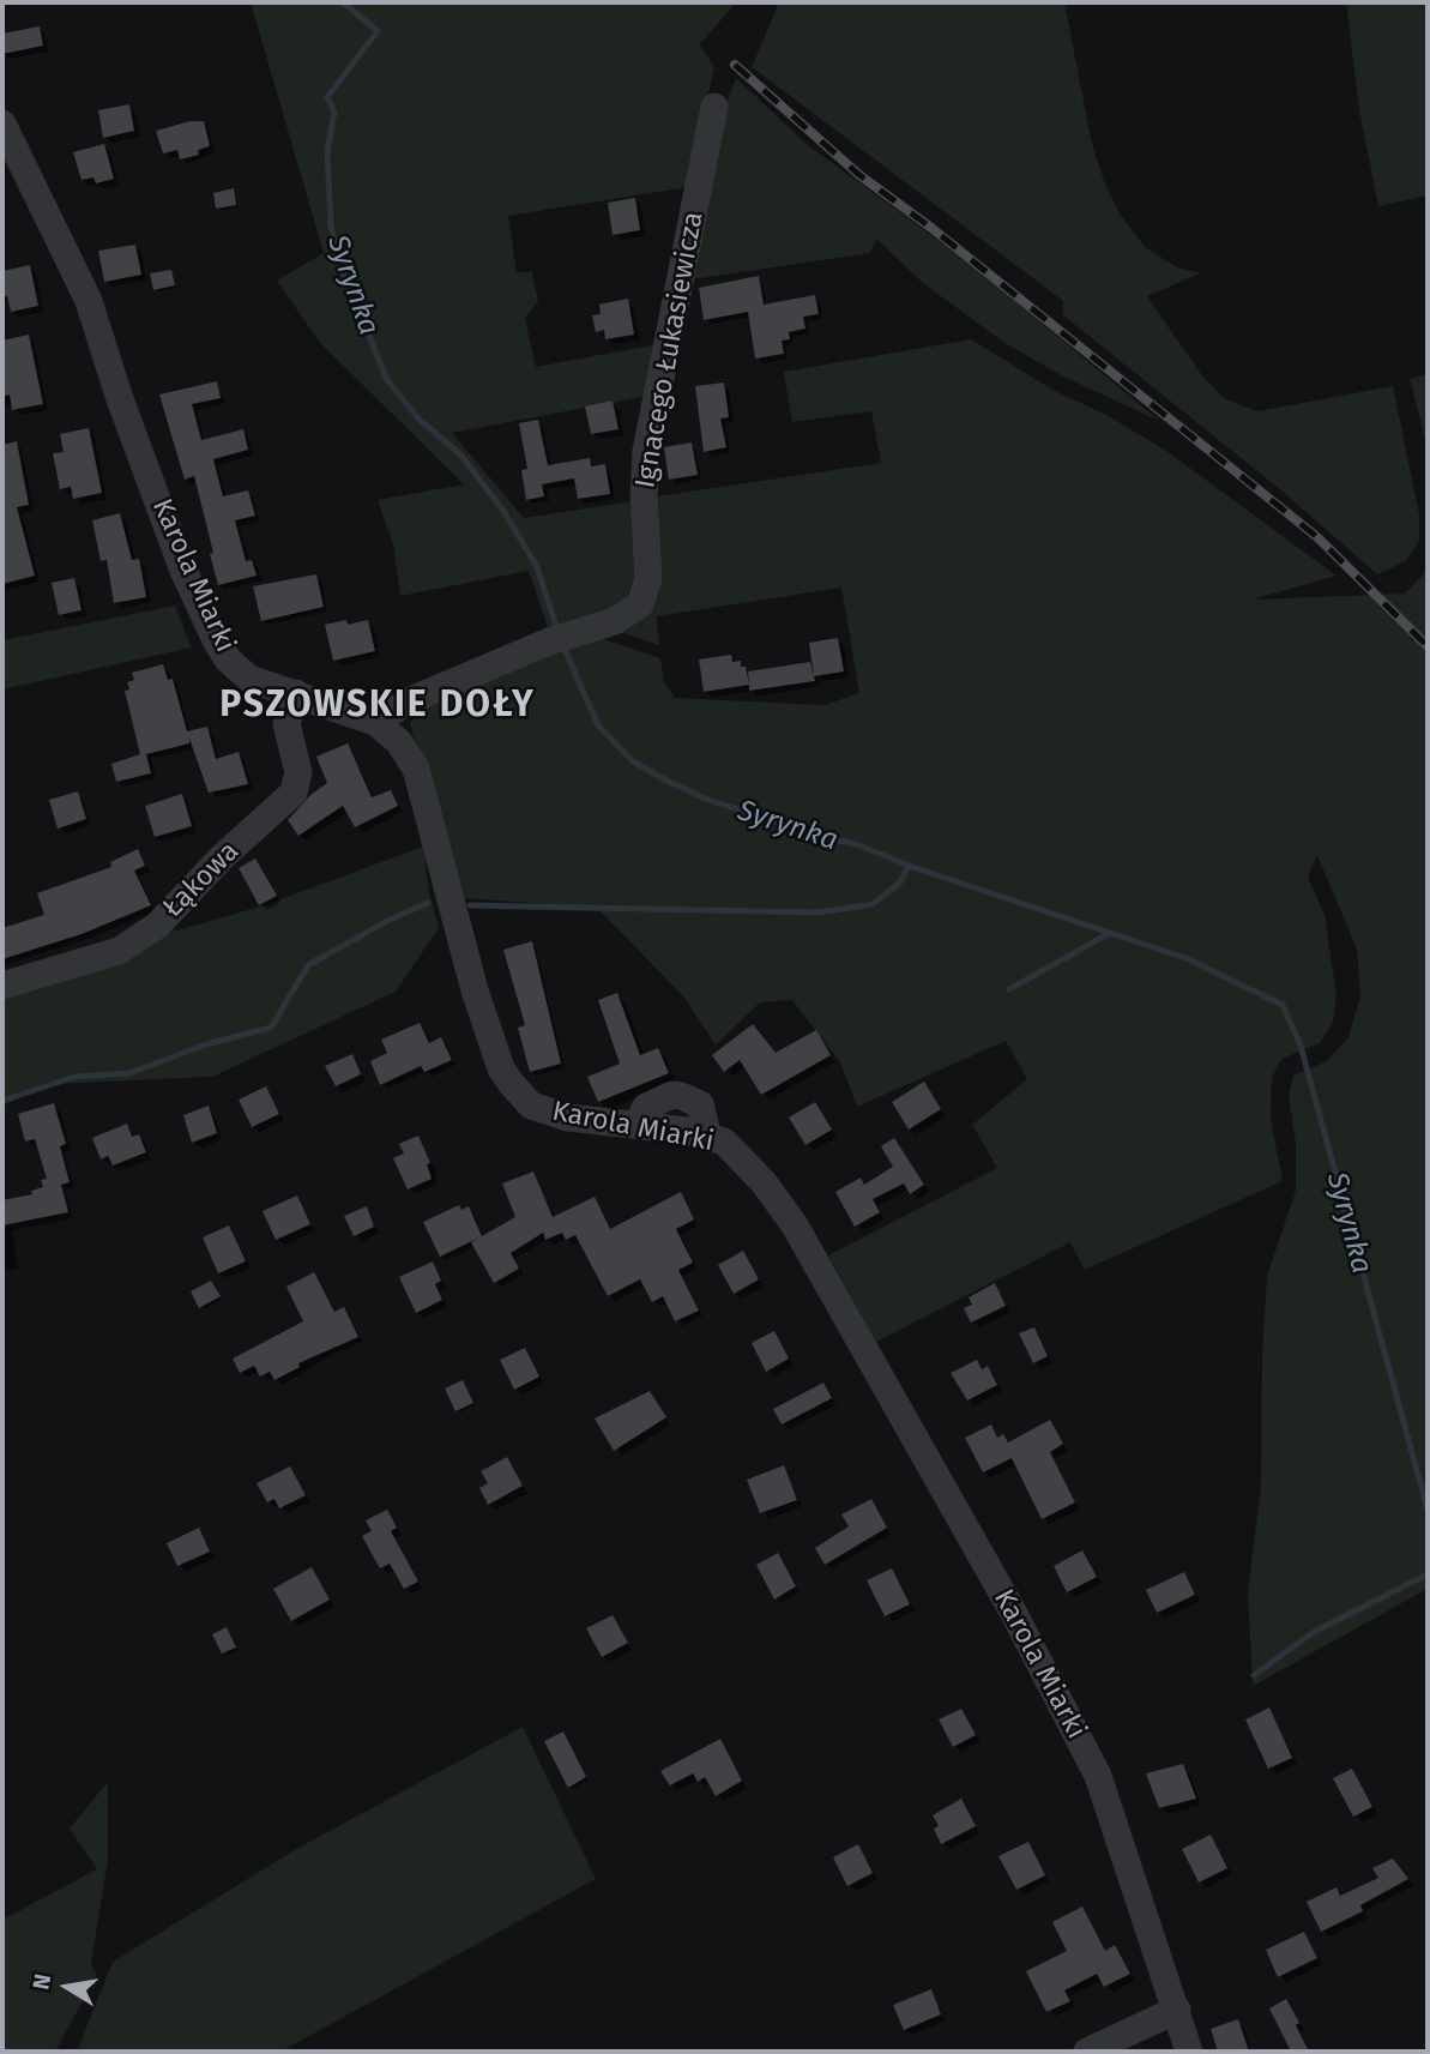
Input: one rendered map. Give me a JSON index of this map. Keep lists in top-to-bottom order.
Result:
{
  "streets": {
    "street": ["Ignacego Łukasiewicza", "Karola Miarki", "Łąkowa"]
  },
  "crossings": [
    ["Ignacego Łukasiewicza", "Karola Miarki"],
    ["Karola Miarki", "Łąkowa"]
  ],
  "districts": ["PSZOWSKIE DOŁY"],
  "water": ["Syrynka"],
  "north": "left"
}
